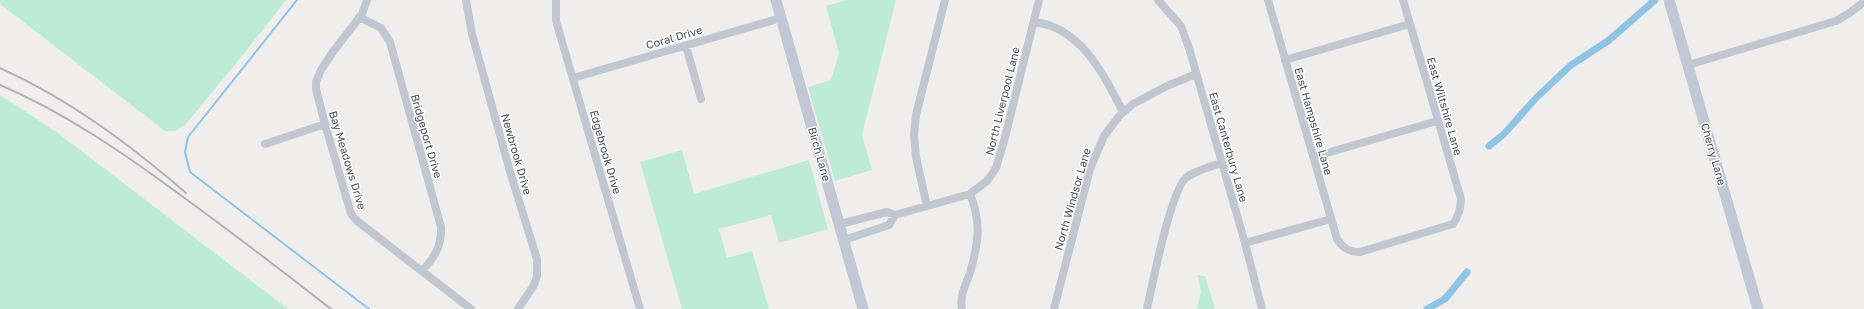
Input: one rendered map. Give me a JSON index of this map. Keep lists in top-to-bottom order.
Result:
{
  "streets": {
    "street": [
      "Coral Drive",
      "North Liverpool Lane",
      "East Wiltshire Lane",
      "East Hampshire Lane",
      "Bridgeport Drive",
      "East Canterbury Lane",
      "Edgebrook Drive",
      "Newbrook Drive",
      "Birch Lane",
      "Cherry Lane",
      "Bay Meadows Drive",
      "North Windsor Lane"
    ]
  },
  "crossings": [
    ["Coral Drive", "Edgebrook Drive"],
    ["Coral Drive", "Birch Lane"],
    ["North Liverpool Lane", "Birch Lane"],
    ["East Wiltshire Lane", "East Hampshire Lane"],
    ["Bridgeport Drive", "Bay Meadows Drive"],
    ["East Canterbury Lane", "North Windsor Lane"]
  ]
}
